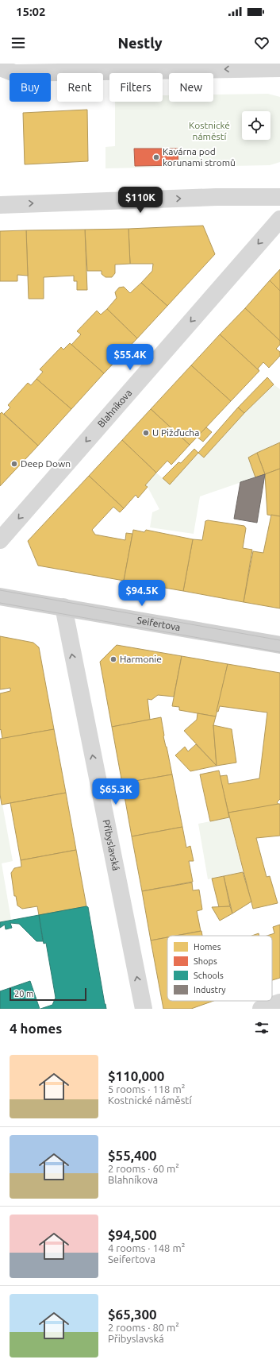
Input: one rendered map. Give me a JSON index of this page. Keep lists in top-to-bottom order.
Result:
{
  "streets": {
    "street": ["Blahníkova", "Seifertova", "Přibyslavská"]
  },
  "crossings": [
    ["Seifertova", "Přibyslavská"]
  ],
  "one_way": ["Blahníkova", "Přibyslavská"],
  "parks": ["Kostnické náměstí"],
  "places": [
    "Kavárna pod korunami stromů",
    "U Pižďucha",
    "Deep Down",
    "Harmonie"
  ],
  "legend": [
    "Homes",
    "Shops",
    "Schools",
    "Industry"
  ],
  "scale_bar": "20 m",
  "page": {
    "status": "15:02",
    "header": "Nestly",
    "chip": [
      "Buy",
      "Rent",
      "Filters",
      "New"
    ],
    "price": [
      "$110K",
      "$55.4K",
      "$94.5K",
      "$65.3K"
    ],
    "scale": "20 m",
    "heading": "4 homes",
    "list": [
      {
        "name": "$110,000",
        "note": "5 rooms · 118 m² · Kostnické náměstí"
      },
      {
        "name": "$55,400",
        "note": "2 rooms · 60 m² · Blahníkova"
      },
      {
        "name": "$94,500",
        "note": "4 rooms · 148 m² · Seifertova"
      },
      {
        "name": "$65,300",
        "note": "2 rooms · 80 m² · Přibyslavská"
      }
    ]
  }
}
